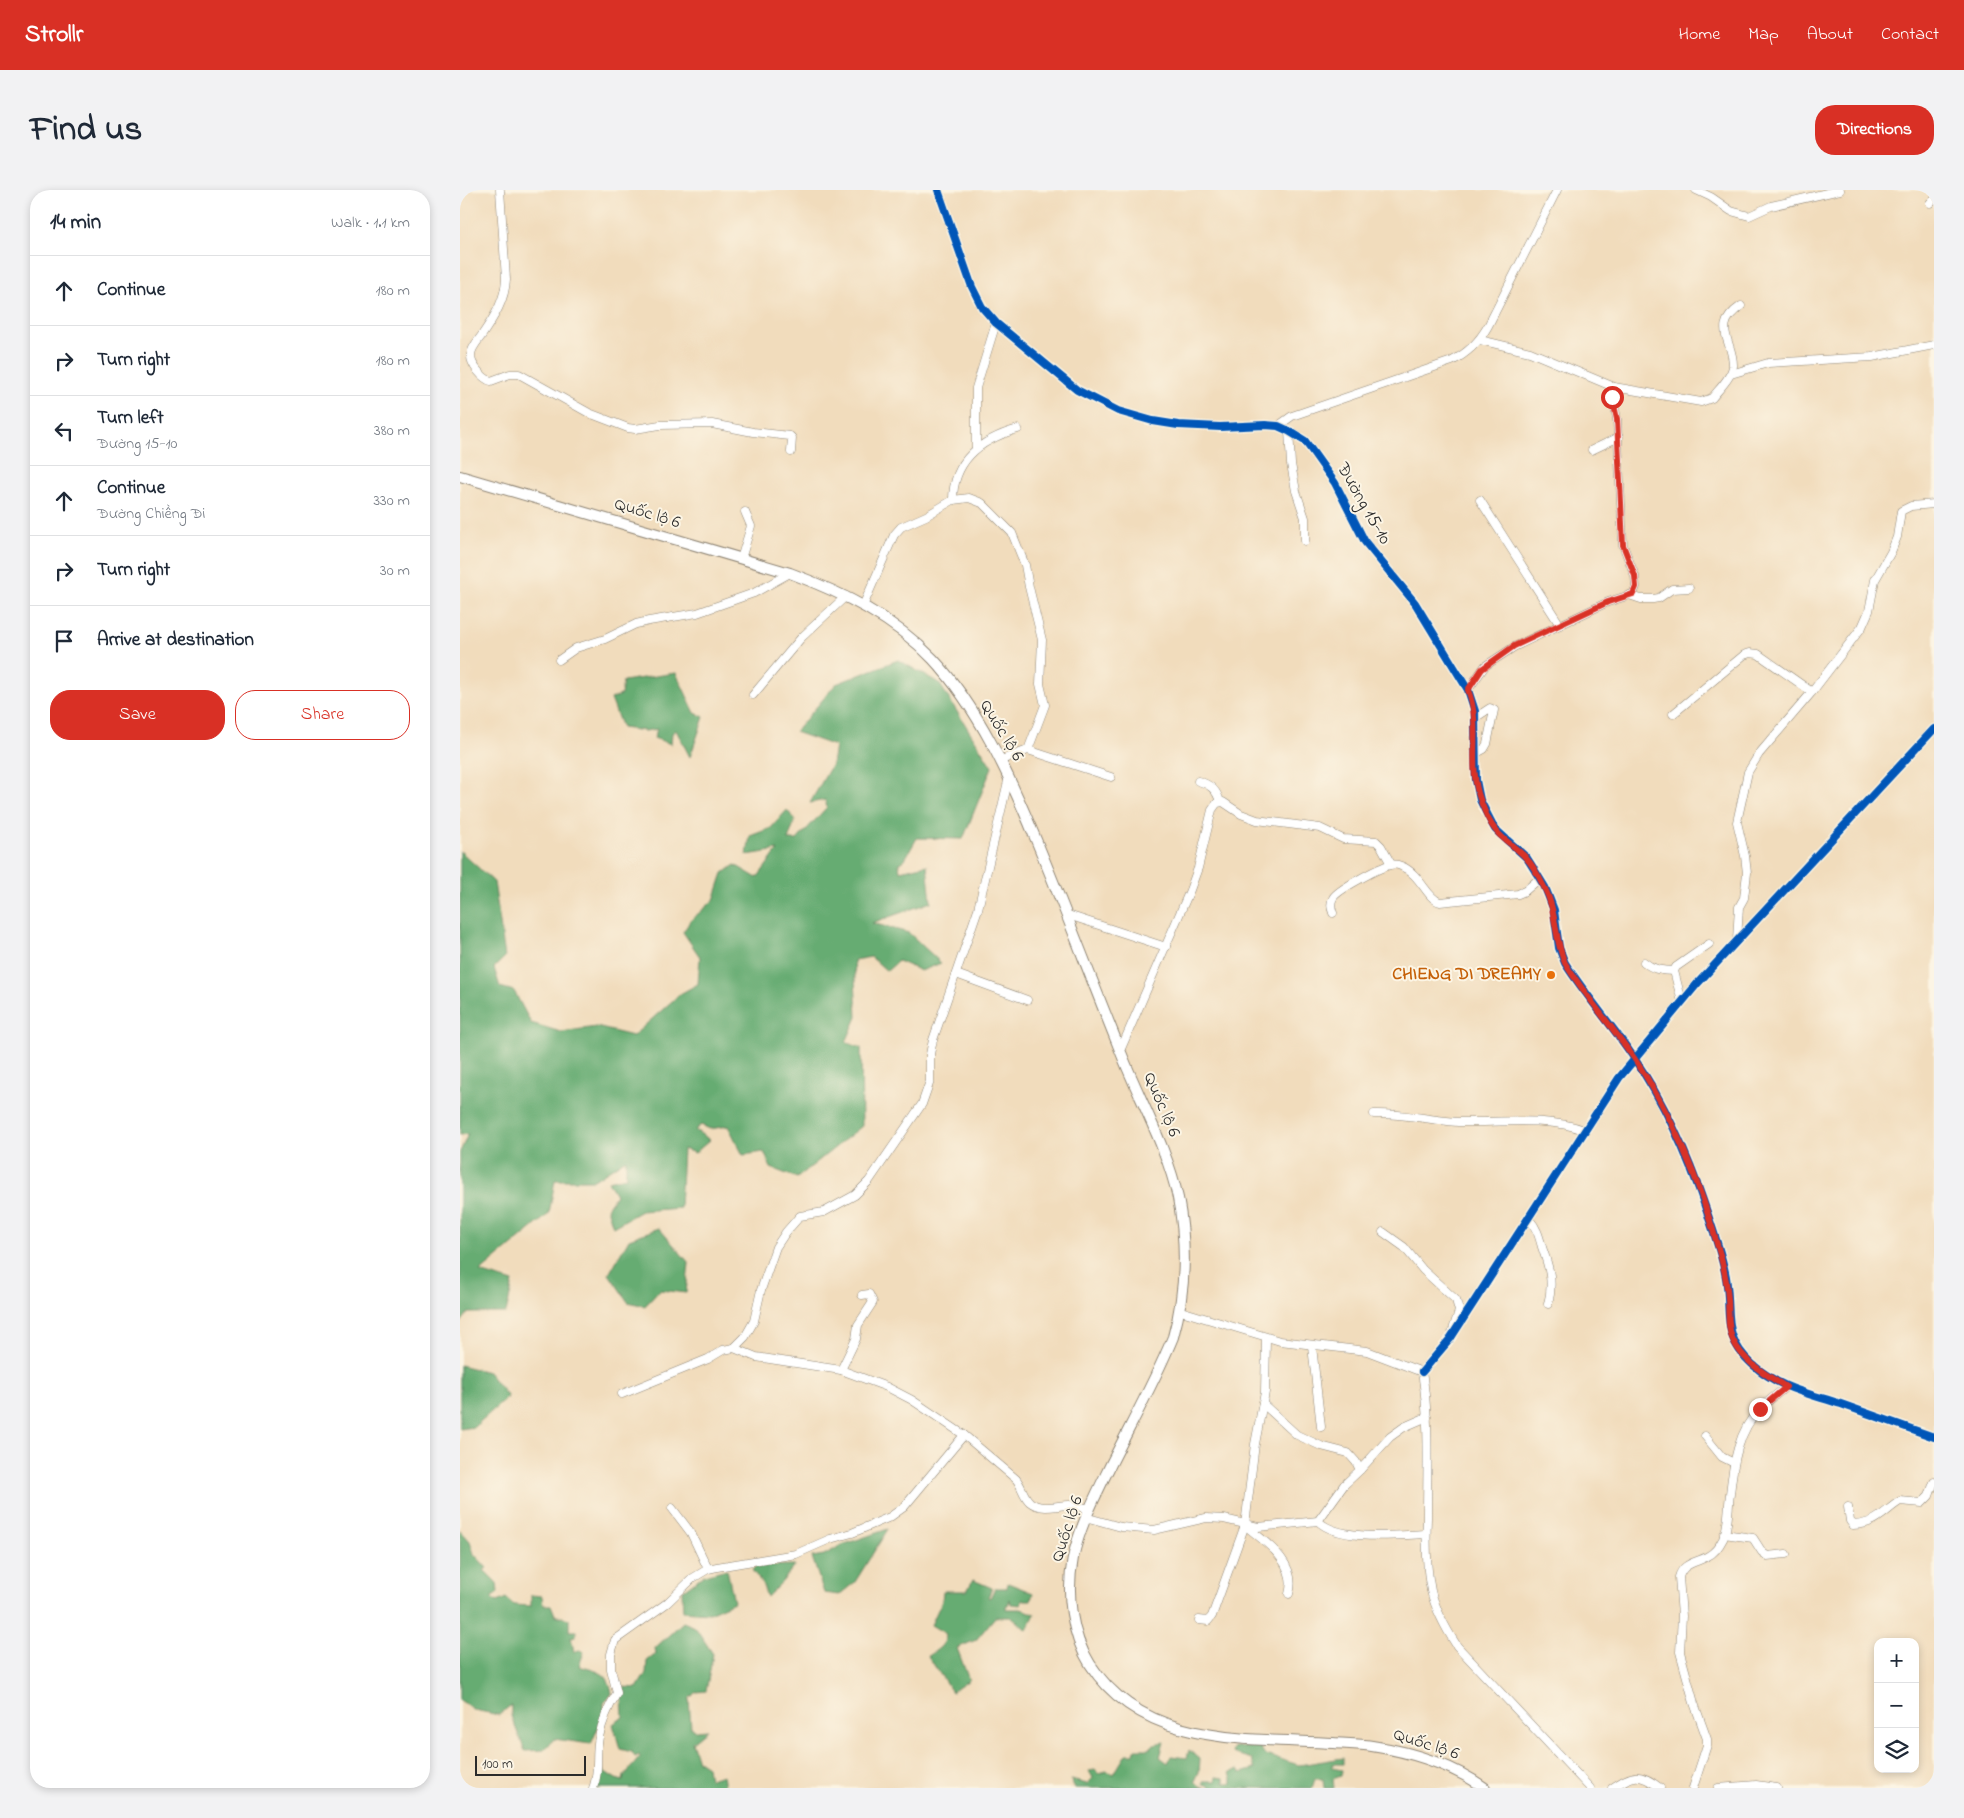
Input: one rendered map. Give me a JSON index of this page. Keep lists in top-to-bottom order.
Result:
{
  "streets": {
    "highway": ["Quốc lộ 6"],
    "street": ["Đường 15-10"]
  },
  "places": ["CHIENG DI DREAMY"],
  "scale_bar": "100 m",
  "page": {
    "header": "Strollr",
    "nav": [
      "Home",
      "Map",
      "About",
      "Contact"
    ],
    "title": "Find us",
    "buttons": [
      "Directions",
      ["Save", "Share"]
    ],
    "heading": ["14 min", "Walk · 1.1 km"],
    "list": [
      ["Continue", "180 m"],
      ["Turn right", "180 m"],
      ["Turn left", "Đường 15-10", "380 m"],
      ["Continue", "Đường Chiềng Đi", "330 m"],
      ["Turn right", "30 m"],
      "Arrive at destination"
    ],
    "map_buttons": ["+", "−"],
    "scale": "100 m"
  }
}
